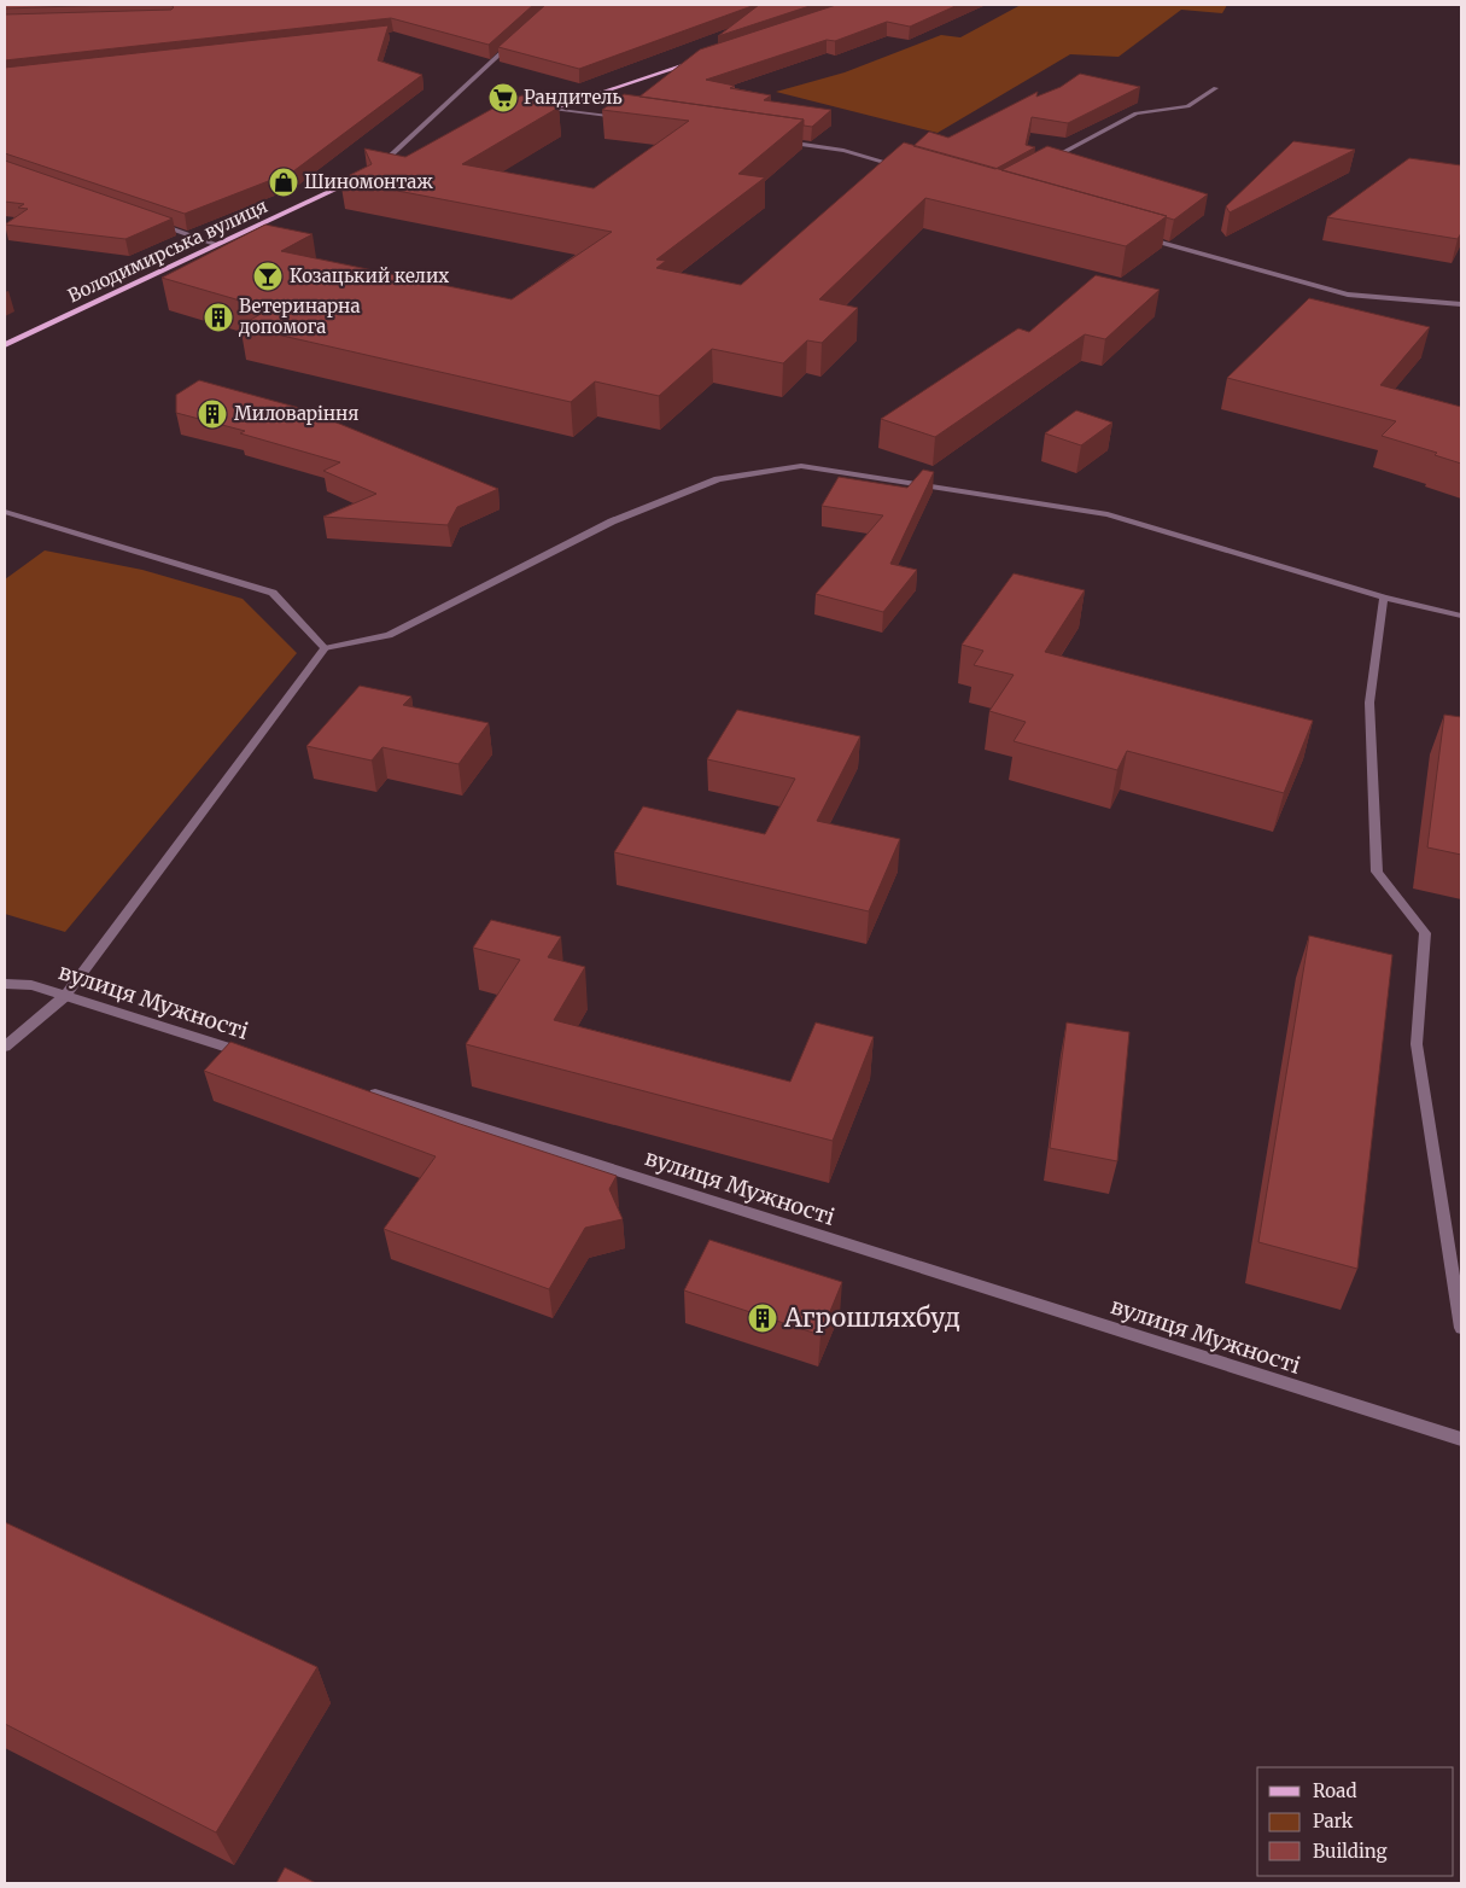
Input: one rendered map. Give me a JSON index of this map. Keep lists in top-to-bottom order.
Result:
{
  "streets": {
    "main road": ["Володимирська вулиця"],
    "street": ["вулиця Мужності"]
  },
  "places": {
    "supermarket": ["Рандитель"],
    "shop": ["Шиномонтаж"],
    "bar": ["Козацький келих"],
    "building": ["Ветеринарна допомога", "Миловаріння", "Агрошляхбуд"]
  },
  "legend": ["Road", "Park", "Building"]
}
